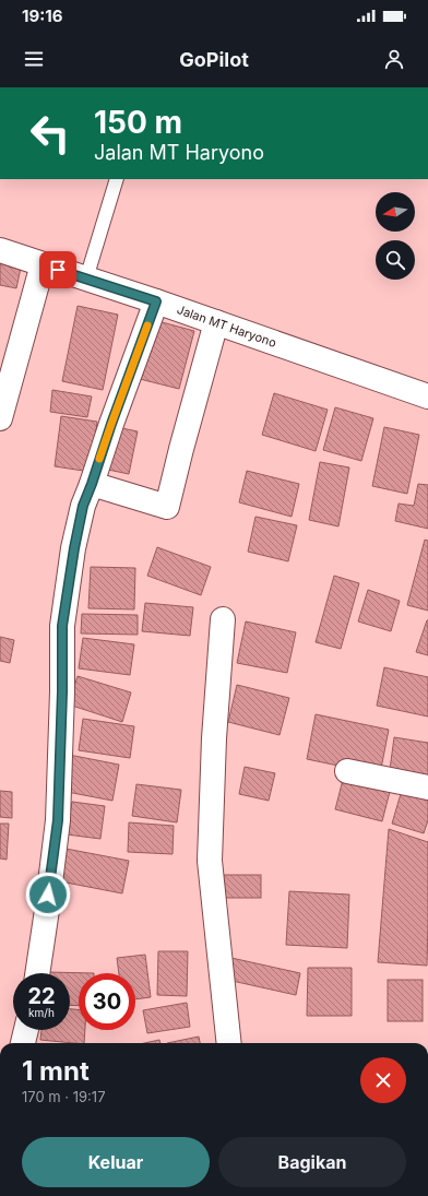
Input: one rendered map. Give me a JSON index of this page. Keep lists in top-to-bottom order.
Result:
{
  "streets": {
    "street": ["Jalan MT Haryono"]
  },
  "north": "left",
  "page": {
    "status": "19:16",
    "header": "GoPilot",
    "turn": ["150 m", "Jalan MT Haryono"],
    "speed": "22 km/h",
    "limit": "30",
    "heading": ["1 mnt", "170 m · 19:17"],
    "buttons": ["Keluar", "Bagikan"]
  }
}
